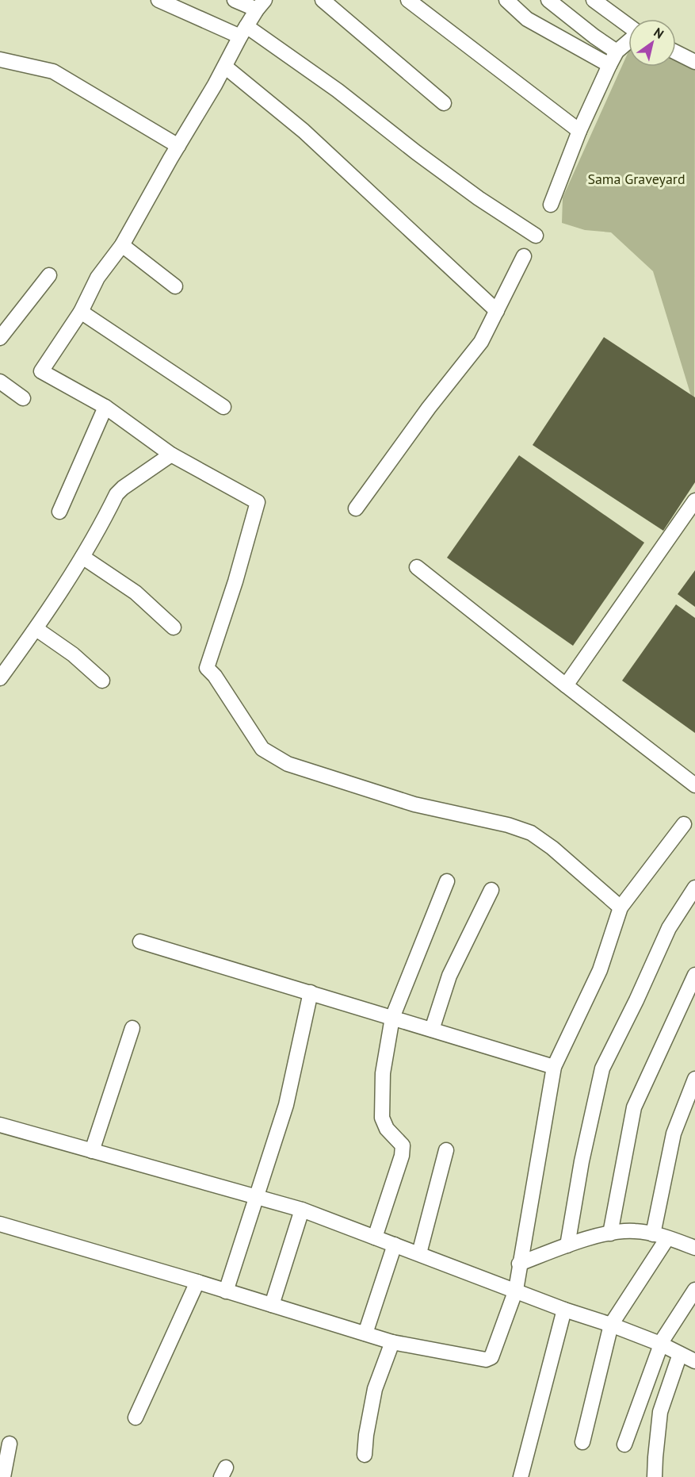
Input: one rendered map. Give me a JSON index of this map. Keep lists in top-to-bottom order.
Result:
{
  "parks": ["Sama Graveyard"],
  "north": "top right"
}
